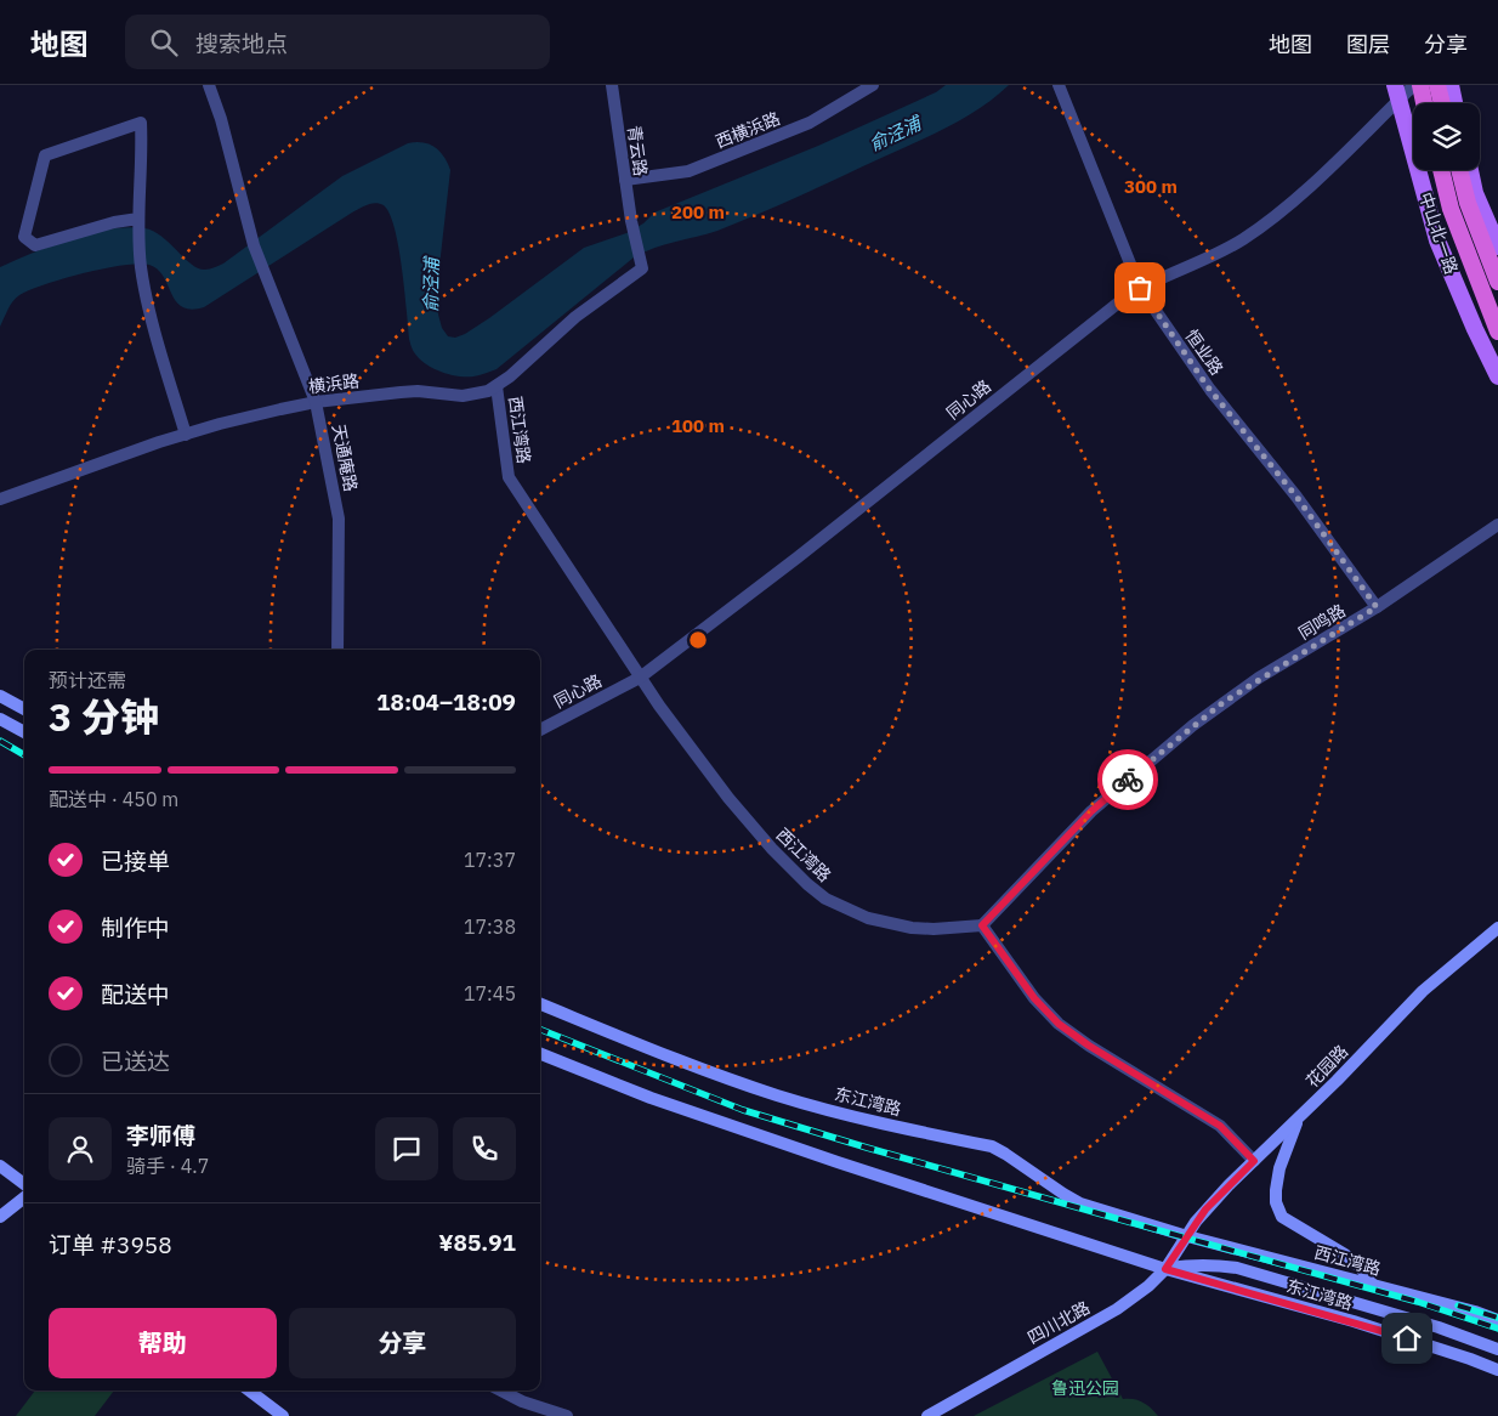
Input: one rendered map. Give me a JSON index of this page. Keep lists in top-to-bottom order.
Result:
{
  "streets": {
    "main road": [
      "中山北一路",
      "西江湾路",
      "花园路",
      "东江湾路",
      "四川北路"
    ],
    "street": [
      "西横浜路",
      "青云路",
      "恒业路",
      "横浜路",
      "同心路",
      "天通庵路",
      "同鸣路"
    ]
  },
  "crossings": [
    ["西横浜路", "青云路"],
    ["青云路", "横浜路"],
    ["中山北一路", "同心路"],
    ["恒业路", "同心路"],
    ["恒业路", "同鸣路"],
    ["横浜路", "西江湾路"],
    ["横浜路", "天通庵路"],
    ["同心路", "西江湾路"],
    ["西江湾路", "同鸣路"],
    ["西江湾路", "花园路"],
    ["西江湾路", "东江湾路"],
    ["西江湾路", "四川北路"],
    ["花园路", "东江湾路"],
    ["花园路", "四川北路"],
    ["东江湾路", "四川北路"]
  ],
  "water": ["俞泾浦"],
  "parks": ["鲁迅公园"],
  "page": {
    "header": "地图",
    "search": "搜索地点",
    "nav": ["地图", "图层", "分享"],
    "heading": ["3 分钟", "预计还需", "18:04–18:09"],
    "panel": [
      "李师傅",
      "骑手 · 4.7",
      "订单 #3958",
      "¥85.91"
    ],
    "bar": "配送中 · 450 m",
    "list": [
      ["已接单", "17:37"],
      ["制作中", "17:38"],
      ["配送中", "17:45"],
      "已送达"
    ],
    "buttons": ["帮助", "分享"]
  },
  "rings": ["300 m", "200 m", "100 m"]
}
